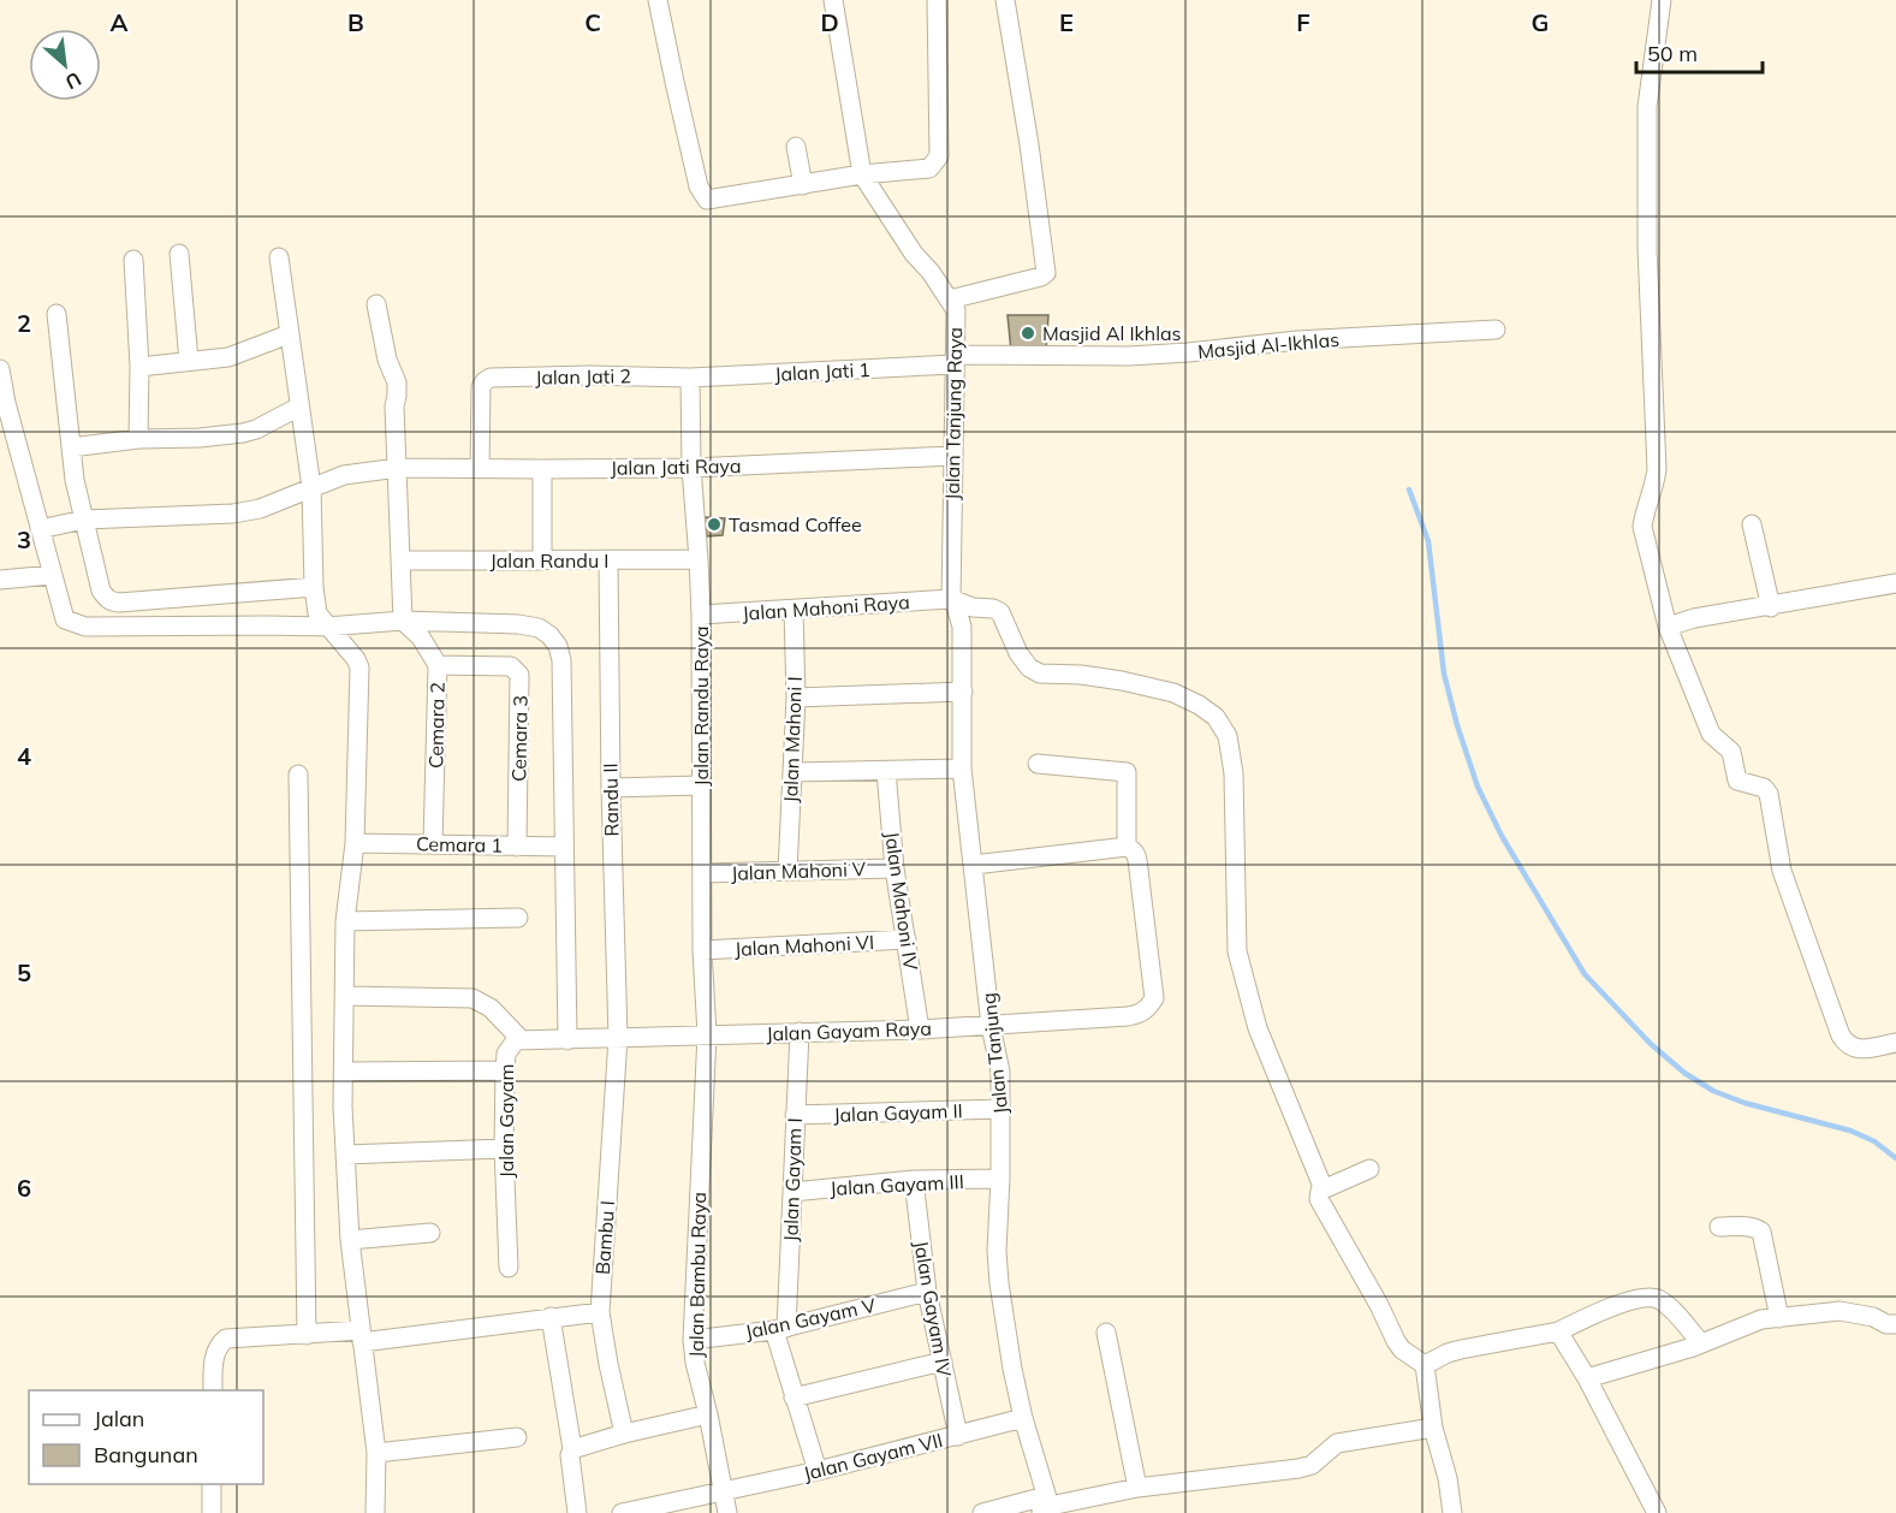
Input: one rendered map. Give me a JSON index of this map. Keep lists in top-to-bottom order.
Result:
{
  "streets": {
    "street": [
      "Masjid Al-Ikhlas",
      "Jalan Jati 1",
      "Jalan Jati 2",
      "Jalan Tanjung Raya",
      "Jalan Jati Raya",
      "Jalan Randu I",
      "Jalan Mahoni Raya",
      "Jalan Randu Raya",
      "Cemara 2",
      "Cemara 3",
      "Jalan Mahoni I",
      "Randu II",
      "Cemara 1",
      "Jalan Mahoni V",
      "Jalan Mahoni IV",
      "Jalan Mahoni VI",
      "Jalan Gayam Raya",
      "Jalan Tanjung",
      "Jalan Gayam II",
      "Jalan Gayam",
      "Jalan Gayam I",
      "Jalan Gayam III",
      "Bambu I",
      "Jalan Bambu Raya",
      "Jalan Gayam IV",
      "Jalan Gayam V",
      "Jalan Gayam VII"
    ]
  },
  "crossings": [
    ["Masjid Al-Ikhlas", "Jalan Jati 1"],
    ["Masjid Al-Ikhlas", "Jalan Tanjung Raya"],
    ["Jalan Jati 1", "Jalan Jati 2"],
    ["Jalan Jati 1", "Jalan Tanjung Raya"],
    ["Jalan Jati 1", "Jalan Randu Raya"],
    ["Jalan Jati 2", "Jalan Jati Raya"],
    ["Jalan Jati 2", "Jalan Randu Raya"],
    ["Jalan Tanjung Raya", "Jalan Jati Raya"],
    ["Jalan Tanjung Raya", "Jalan Mahoni Raya"],
    ["Jalan Tanjung Raya", "Jalan Tanjung"],
    ["Jalan Jati Raya", "Jalan Randu Raya"],
    ["Jalan Randu I", "Jalan Randu Raya"],
    ["Jalan Randu I", "Randu II"],
    ["Jalan Mahoni Raya", "Jalan Randu Raya"],
    ["Jalan Mahoni Raya", "Jalan Mahoni I"],
    ["Jalan Mahoni Raya", "Jalan Tanjung"],
    ["Jalan Randu Raya", "Jalan Mahoni V"],
    ["Jalan Randu Raya", "Jalan Mahoni VI"],
    ["Jalan Randu Raya", "Jalan Gayam Raya"],
    ["Jalan Randu Raya", "Jalan Gayam"],
    ["Jalan Randu Raya", "Jalan Bambu Raya"],
    ["Cemara 2", "Cemara 3"],
    ["Cemara 2", "Cemara 1"],
    ["Cemara 3", "Cemara 1"],
    ["Jalan Mahoni I", "Jalan Mahoni V"],
    ["Randu II", "Jalan Gayam"],
    ["Randu II", "Bambu I"],
    ["Jalan Mahoni V", "Jalan Mahoni IV"],
    ["Jalan Mahoni IV", "Jalan Mahoni VI"],
    ["Jalan Mahoni IV", "Jalan Gayam Raya"],
    ["Jalan Gayam Raya", "Jalan Tanjung"],
    ["Jalan Gayam Raya", "Jalan Gayam"],
    ["Jalan Gayam Raya", "Jalan Gayam I"],
    ["Jalan Gayam Raya", "Jalan Bambu Raya"],
    ["Jalan Tanjung", "Jalan Gayam II"],
    ["Jalan Tanjung", "Jalan Gayam III"],
    ["Jalan Tanjung", "Jalan Gayam VII"],
    ["Jalan Gayam II", "Jalan Gayam I"],
    ["Jalan Gayam", "Bambu I"],
    ["Jalan Gayam", "Jalan Bambu Raya"],
    ["Jalan Gayam I", "Jalan Gayam III"],
    ["Jalan Gayam I", "Jalan Gayam V"],
    ["Jalan Gayam I", "Jalan Gayam VII"],
    ["Jalan Gayam III", "Jalan Gayam IV"],
    ["Jalan Bambu Raya", "Jalan Gayam V"],
    ["Jalan Bambu Raya", "Jalan Gayam VII"],
    ["Jalan Gayam IV", "Jalan Gayam V"],
    ["Jalan Gayam IV", "Jalan Gayam VII"]
  ],
  "places": ["Masjid Al Ikhlas", "Tasmad Coffee"],
  "legend": ["Jalan", "Bangunan"],
  "scale_bar": "50 m",
  "north": "bottom right",
  "grid": {
    "columns": [
      "A",
      "B",
      "C",
      "D",
      "E",
      "F",
      "G"
    ],
    "rows": [
      "2",
      "3",
      "4",
      "5",
      "6"
    ]
  }
}
